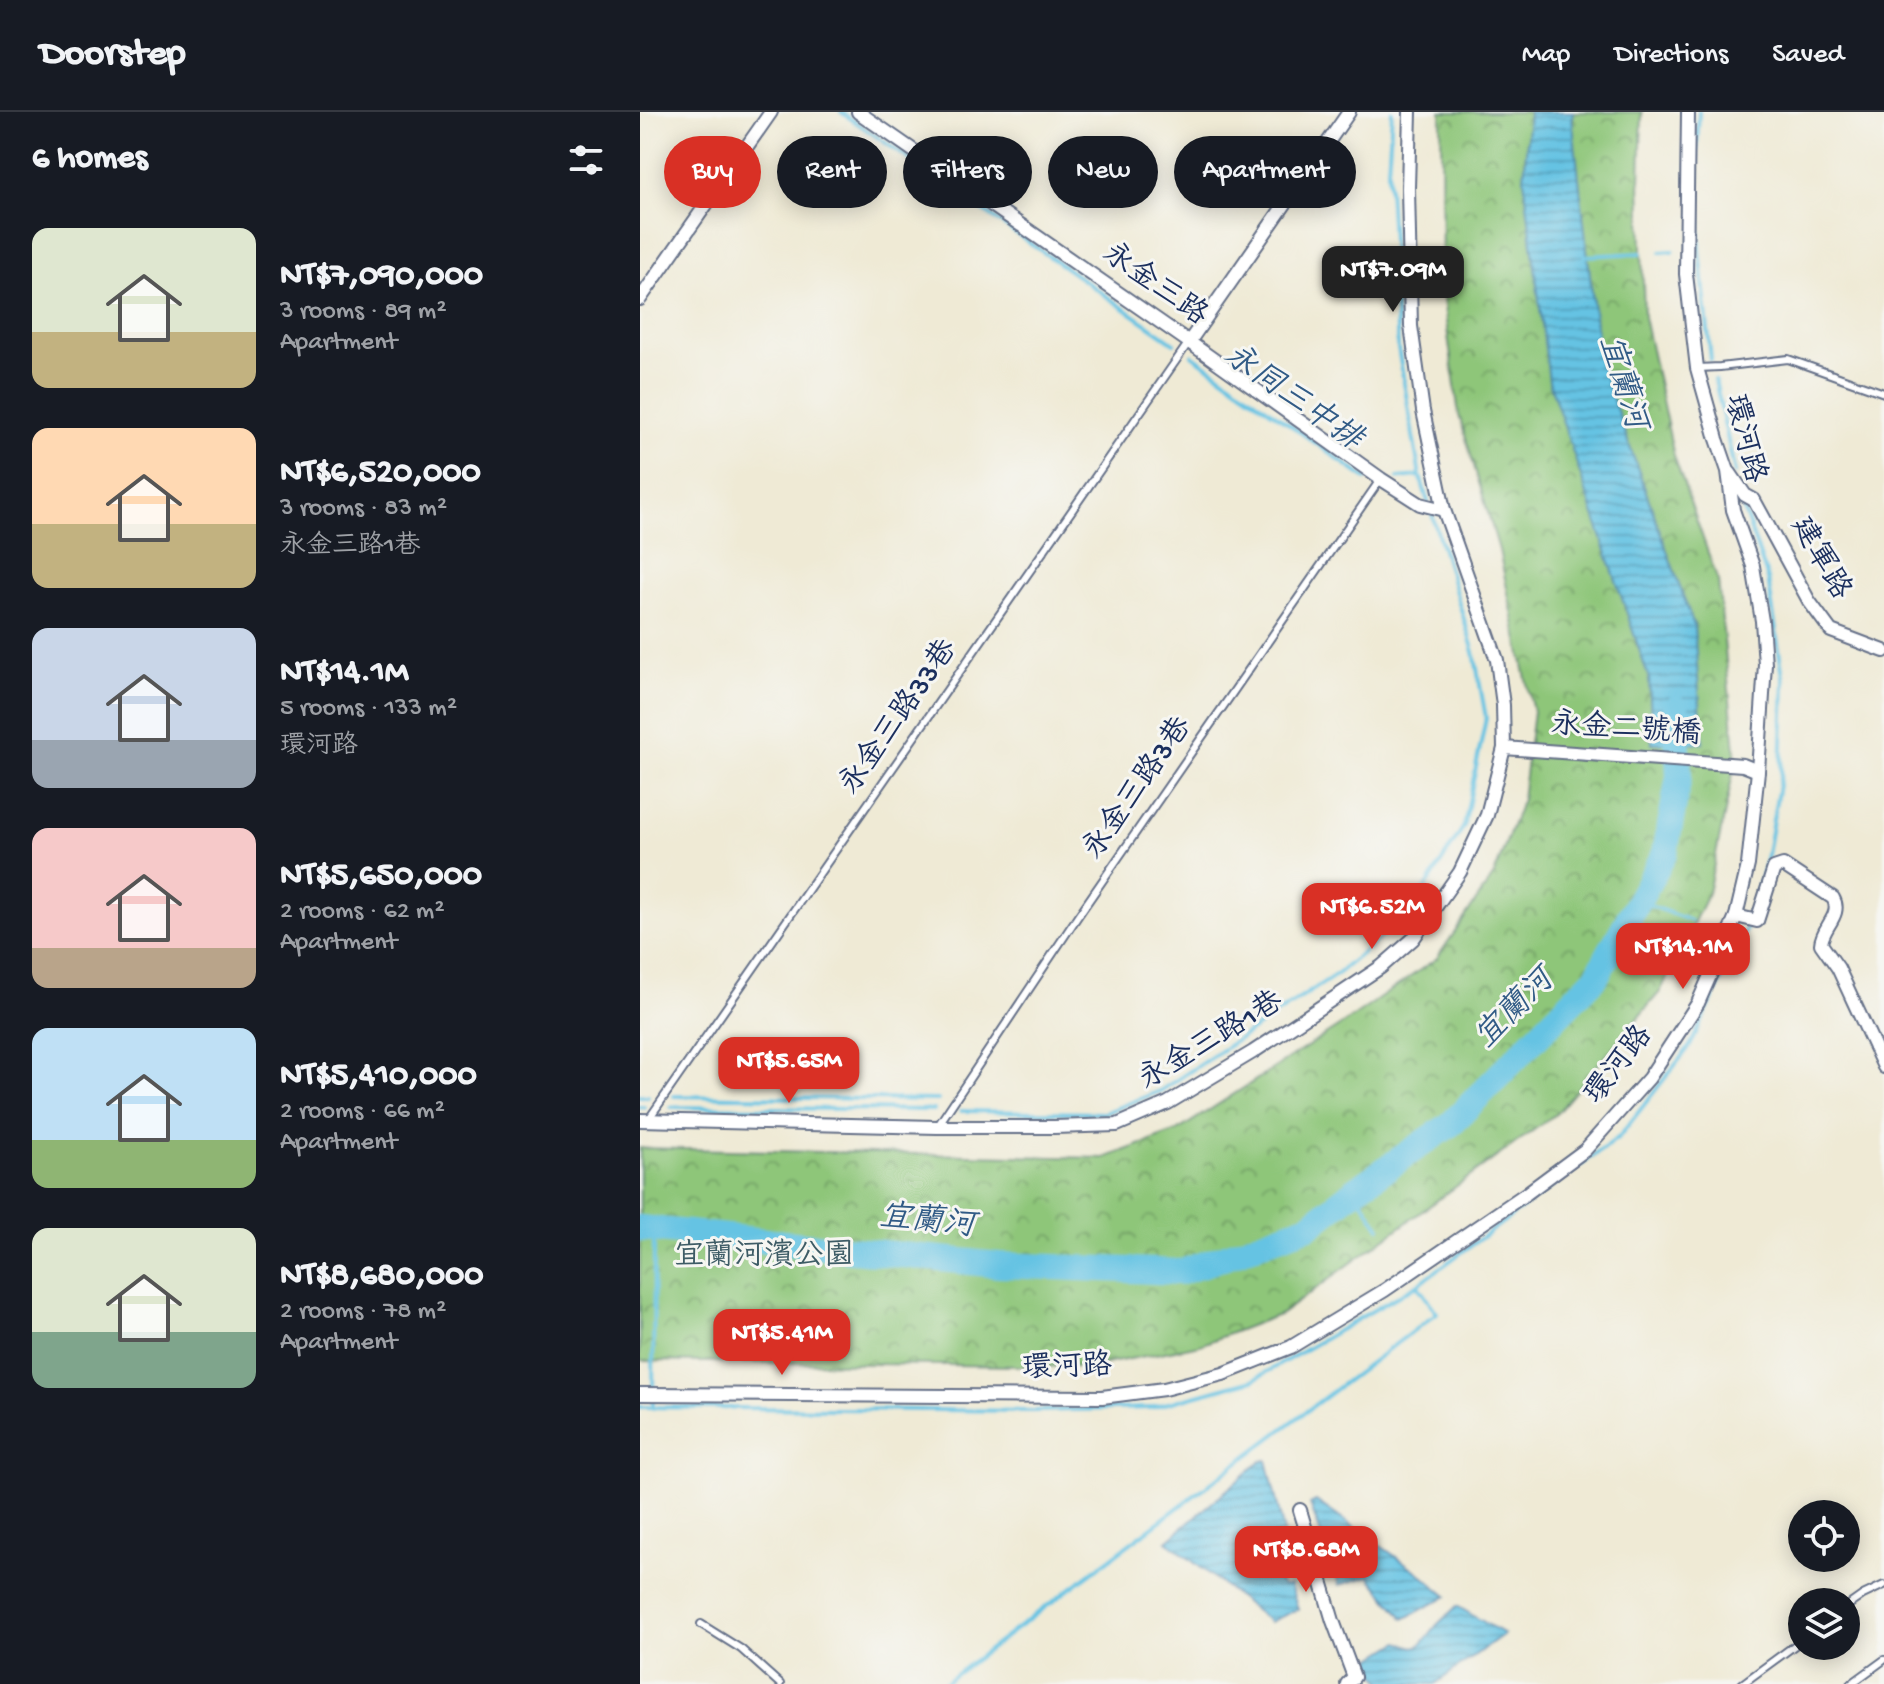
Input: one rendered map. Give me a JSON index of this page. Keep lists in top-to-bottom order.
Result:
{
  "streets": {
    "street": [
      "永金三路",
      "環河路",
      "建軍路",
      "永金二號橋",
      "永金三路1巷"
    ],
    "lane": ["永金三路33巷", "永金三路3巷"]
  },
  "crossings": [
    ["永金三路", "永金三路33巷"],
    ["永金三路", "永金三路3巷"],
    ["永金三路", "永金三路1巷"],
    ["環河路", "建軍路"],
    ["環河路", "永金二號橋"],
    ["永金三路33巷", "永金三路1巷"],
    ["永金二號橋", "永金三路1巷"],
    ["永金三路3巷", "永金三路1巷"]
  ],
  "water": ["宜蘭河", "永同三中排"],
  "parks": ["宜蘭河濱公園"],
  "page": {
    "header": "Doorstep",
    "nav": ["Map", "Directions", "Saved"],
    "heading": "6 homes",
    "chip": [
      "Buy",
      "Rent",
      "Filters",
      "New",
      "Apartment"
    ],
    "list": [
      {
        "name": "NT$7,090,000",
        "note": "3 rooms · 89 m² · Apartment"
      },
      {
        "name": "NT$6,520,000",
        "note": "3 rooms · 83 m² · 永金三路1巷"
      },
      {
        "name": "NT$14.1M",
        "note": "5 rooms · 133 m² · 環河路"
      },
      {
        "name": "NT$5,650,000",
        "note": "2 rooms · 62 m² · Apartment"
      },
      {
        "name": "NT$5,410,000",
        "note": "2 rooms · 66 m² · Apartment"
      },
      {
        "name": "NT$8,680,000",
        "note": "2 rooms · 78 m² · Apartment"
      }
    ],
    "price": [
      "NT$7.09M",
      "NT$6.52M",
      "NT$14.1M",
      "NT$5.65M",
      "NT$5.41M",
      "NT$8.68M"
    ]
  }
}
